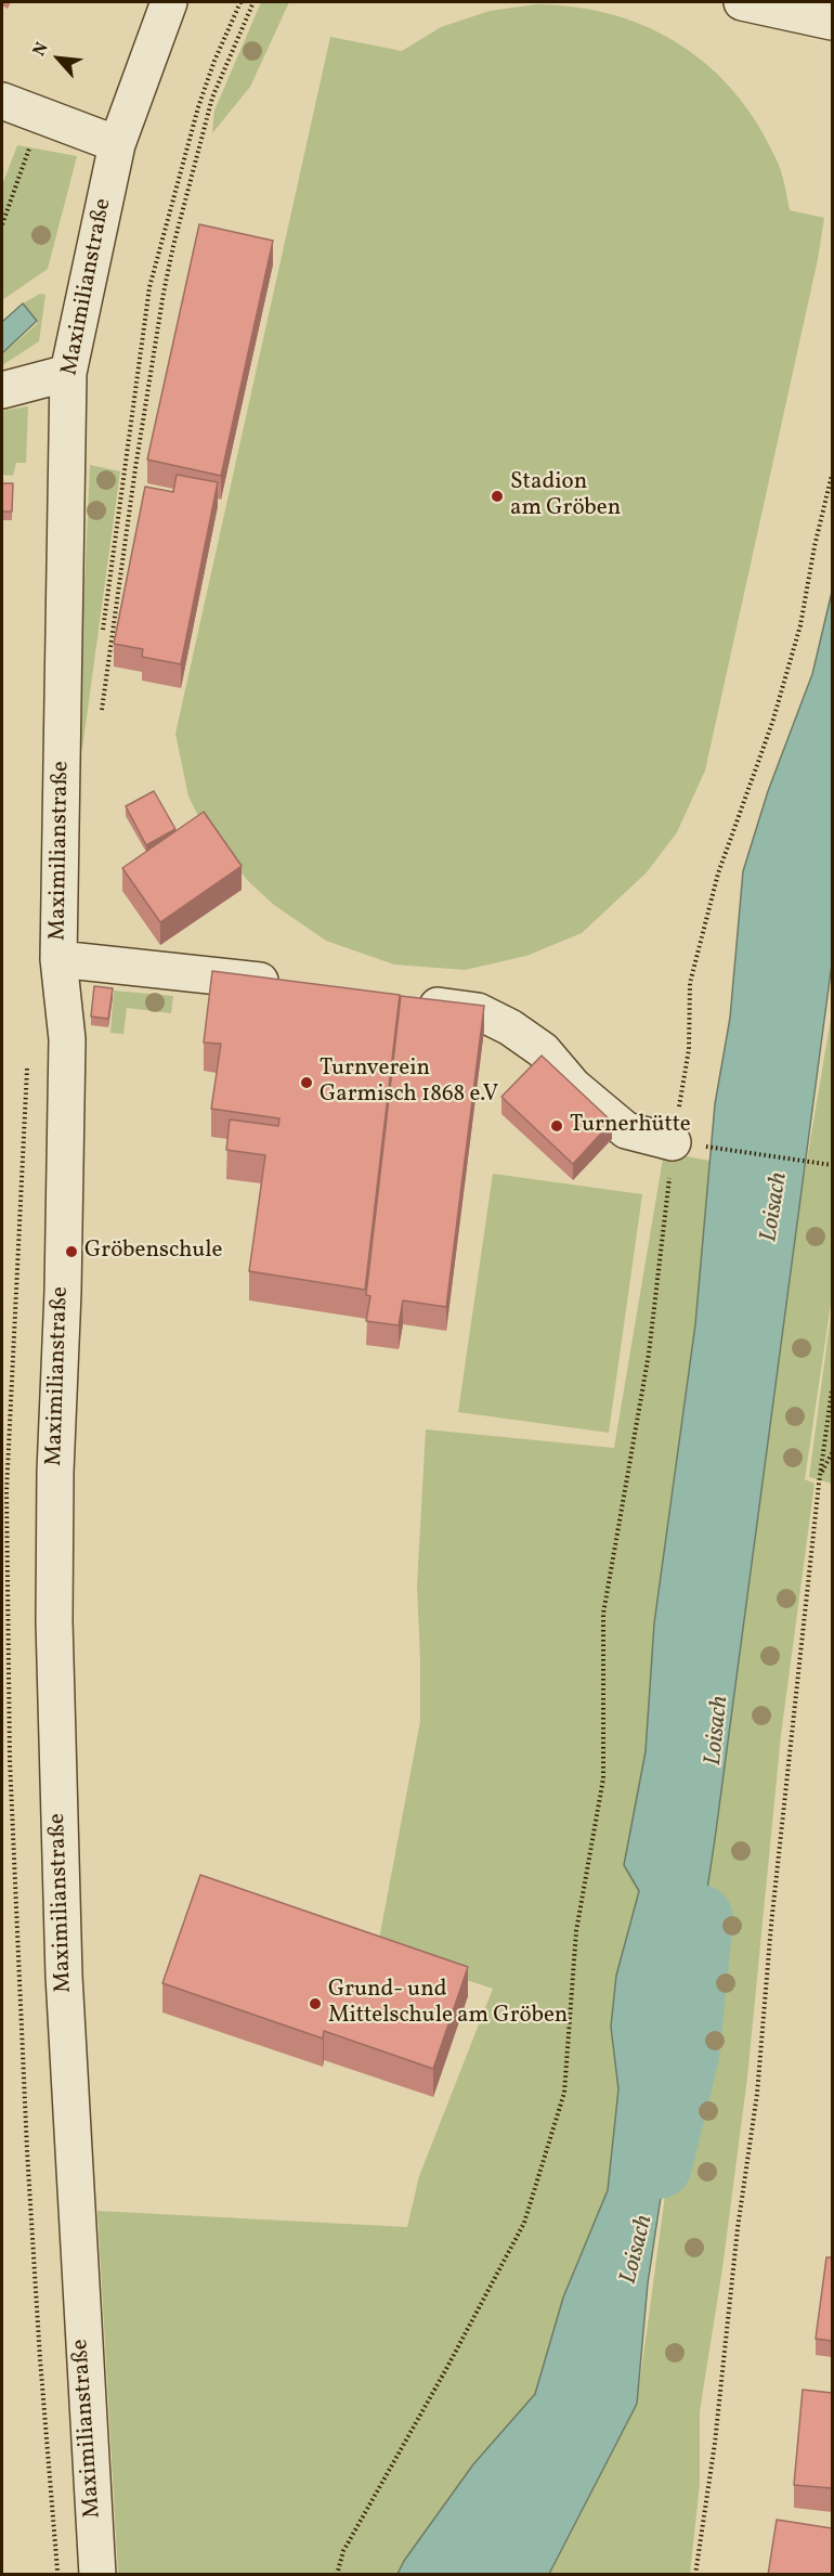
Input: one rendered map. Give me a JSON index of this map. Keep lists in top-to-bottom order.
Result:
{
  "streets": {
    "street": ["Maximilianstraße"]
  },
  "water": ["Loisach"],
  "places": [
    "Stadion am Gröben",
    "Turnverein Garmisch 1868 e.V",
    "Turnerhütte",
    "Gröbenschule",
    "Grund- und Mittelschule am Gröben"
  ],
  "north": "top left"
}
